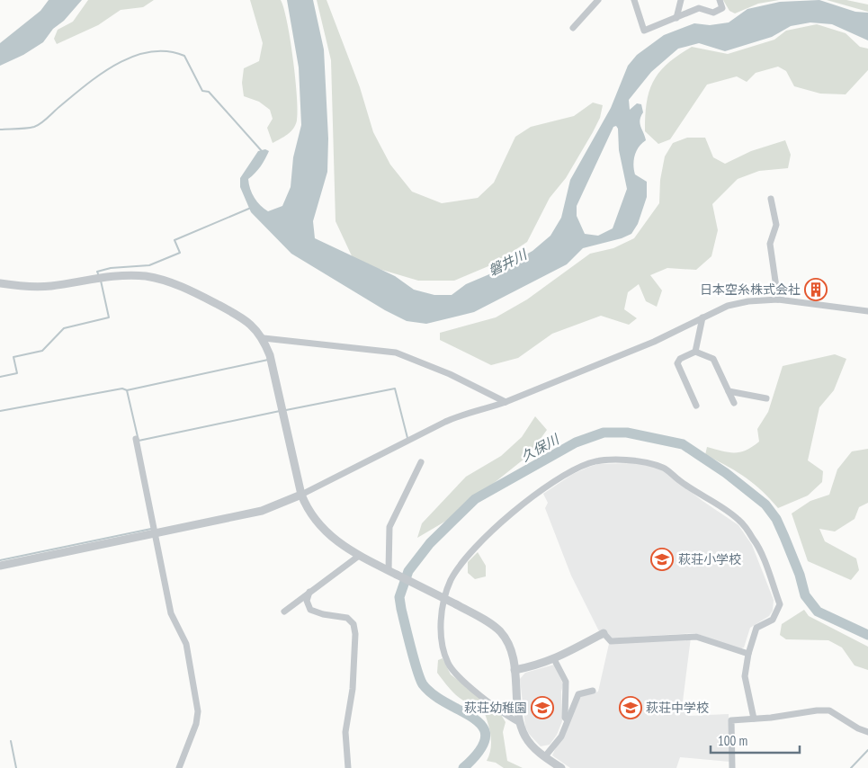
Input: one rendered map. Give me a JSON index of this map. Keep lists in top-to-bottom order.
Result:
{
  "water": ["磐井川", "久保川"],
  "places": {
    "building": ["日本空糸株式会社"],
    "school or university": ["萩荘小学校", "萩荘幼稚園", "萩荘中学校"]
  },
  "scale_bar": "100 m"
}
